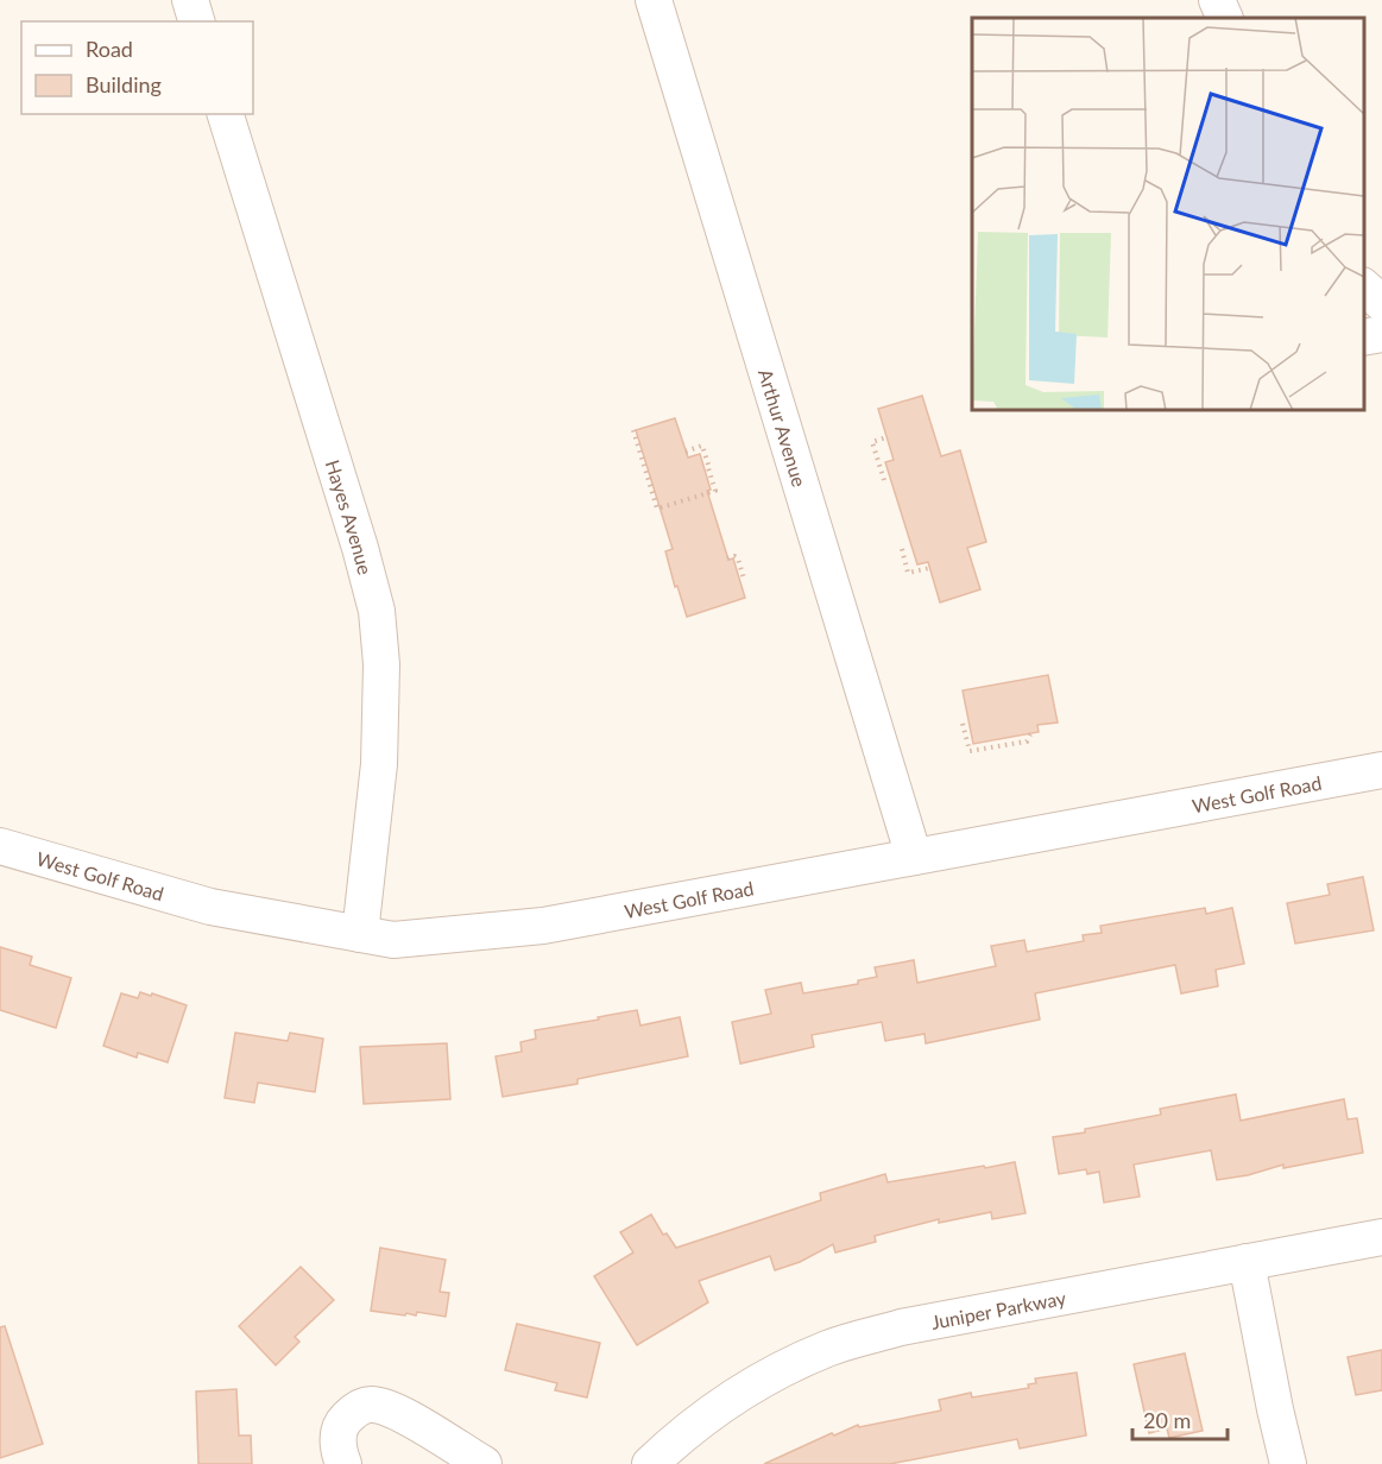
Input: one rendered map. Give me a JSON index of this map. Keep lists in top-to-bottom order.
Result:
{
  "streets": {
    "street": [
      "Arthur Avenue",
      "Hayes Avenue",
      "West Golf Road",
      "Juniper Parkway"
    ]
  },
  "crossings": [
    ["Arthur Avenue", "West Golf Road"],
    ["Hayes Avenue", "West Golf Road"]
  ],
  "legend": ["Road", "Building"],
  "scale_bar": "20 m"
}
